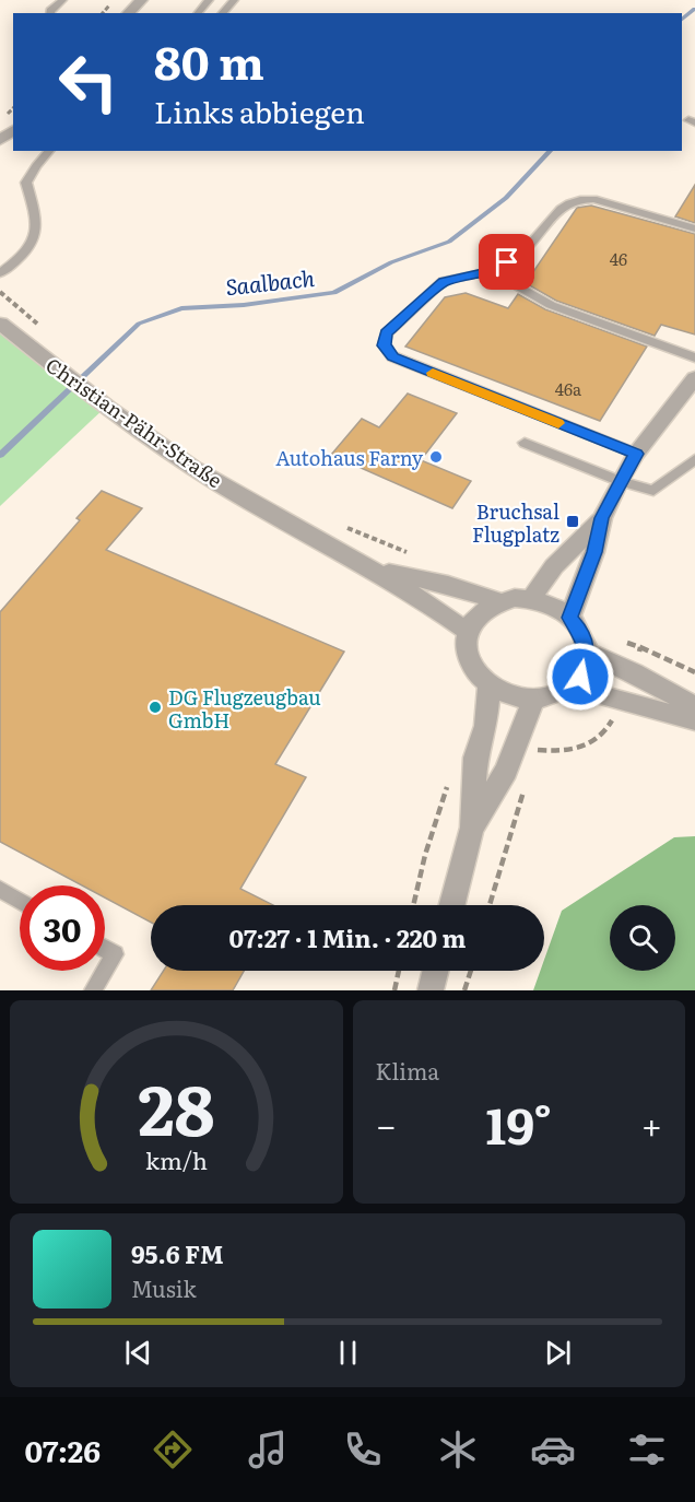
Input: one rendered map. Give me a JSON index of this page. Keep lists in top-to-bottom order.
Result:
{
  "streets": {
    "street": ["Christian-Pähr-Straße"]
  },
  "water": ["Saalbach"],
  "places": {
    "other": ["Autohaus Farny", "DG Flugzeugbau GmbH"],
    "transit": ["Bruchsal Flugplatz"]
  },
  "house_numbers": ["46", "46a"],
  "page": {
    "turn": ["80 m", "Links abbiegen"],
    "limit": "30",
    "trip": "07:27 · 1 Min. · 220 m",
    "tile": "Klima",
    "heat": ["−", "19°", "+"],
    "song": ["95.6 FM", "Musik"],
    "tabs": "07:26",
    "gauge": ["28", "km/h"]
  }
}
